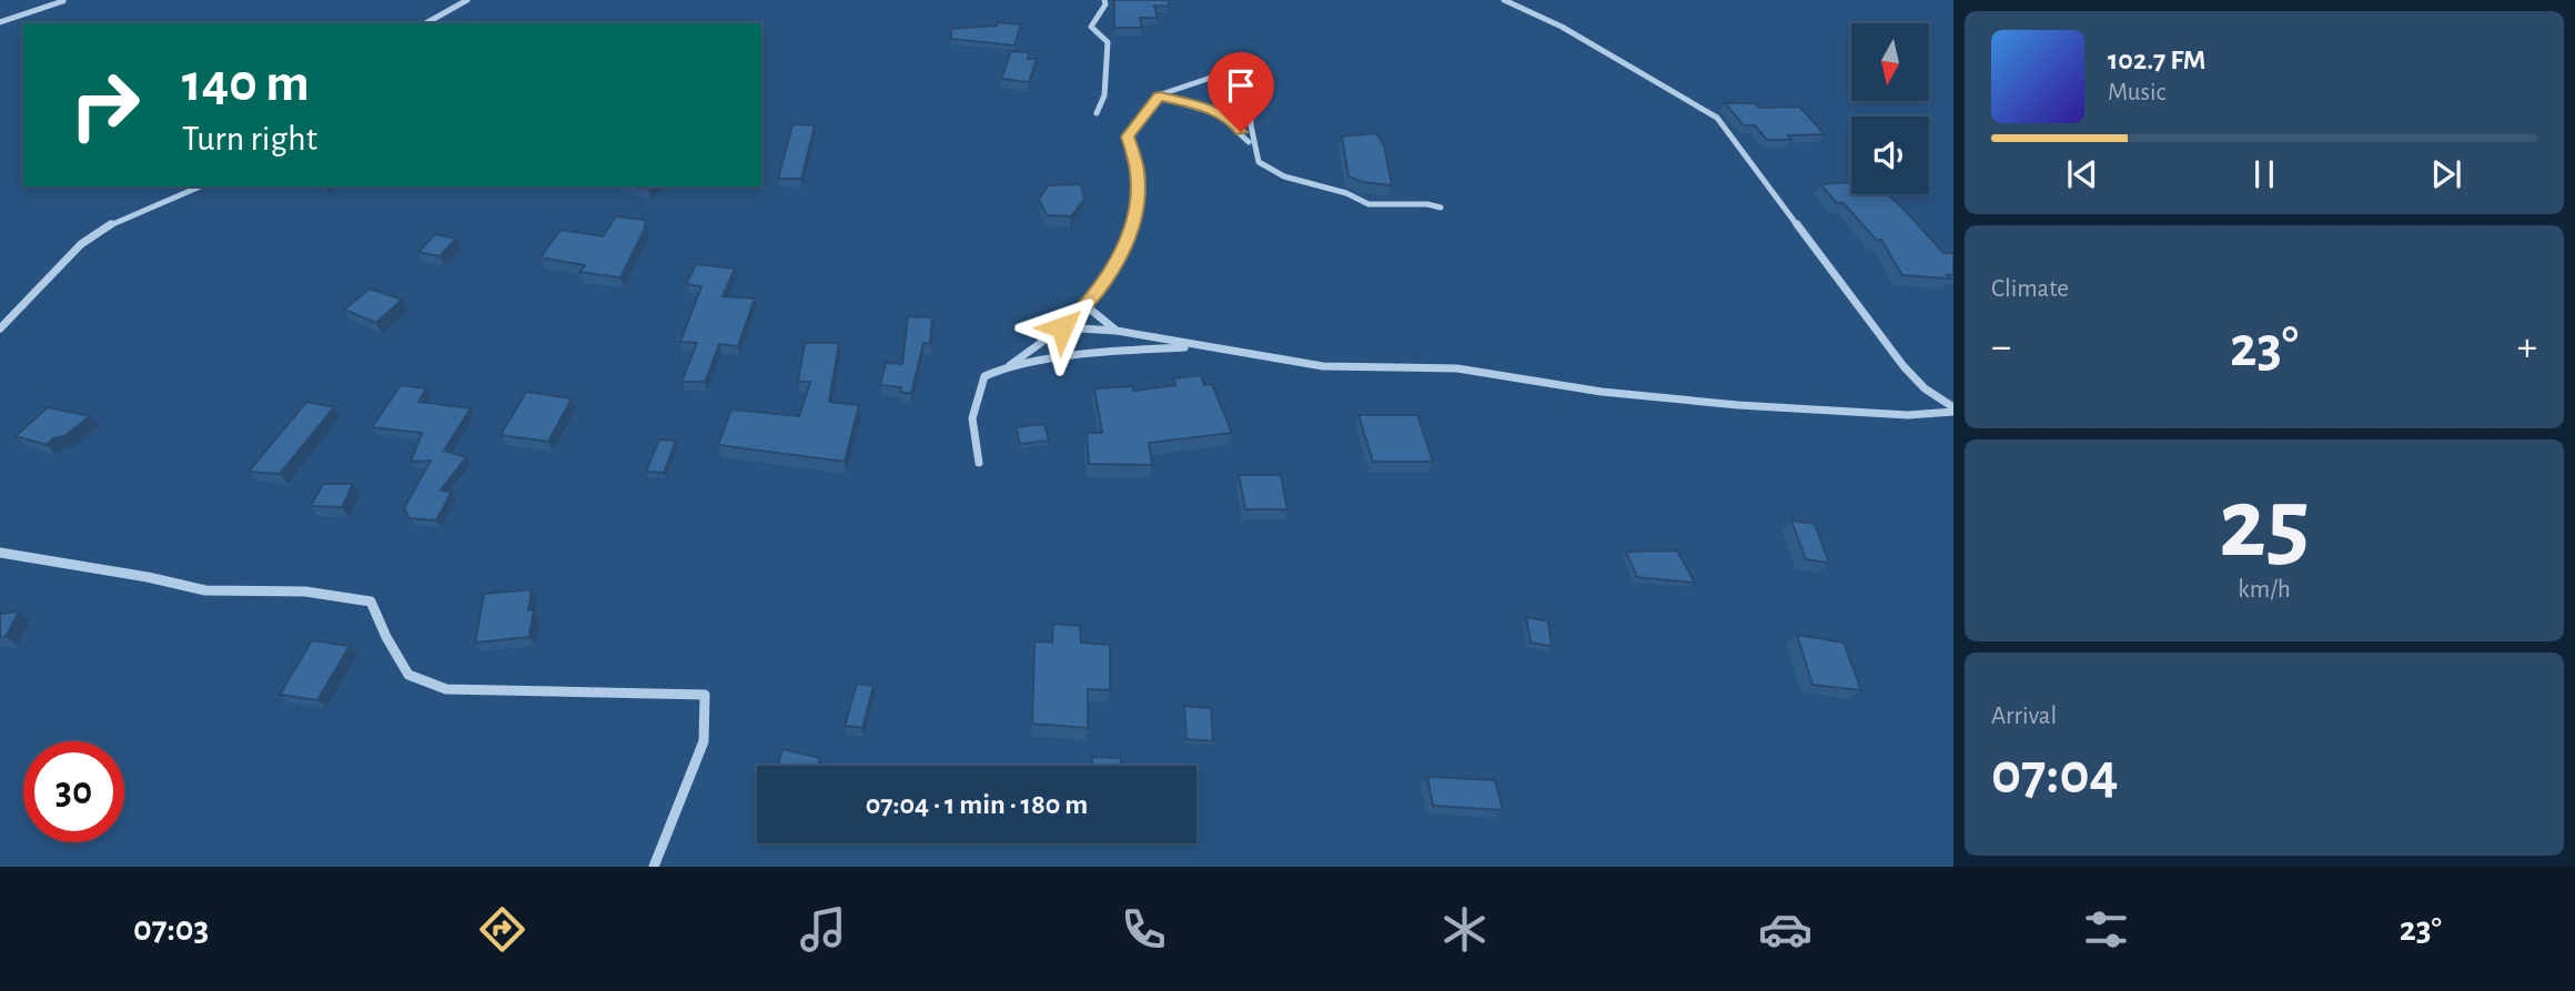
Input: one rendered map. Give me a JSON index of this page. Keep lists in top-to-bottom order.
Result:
{
  "north": "bottom",
  "page": {
    "turn": ["140 m", "Turn right"],
    "song": ["102.7 FM", "Music"],
    "tile": [
      "Climate",
      ["25", "km/h"],
      ["Arrival", "07:04"]
    ],
    "heat": ["−", "23°", "+"],
    "limit": "30",
    "trip": "07:04 · 1 min · 180 m",
    "tabs": ["07:03", "23°"]
  }
}
